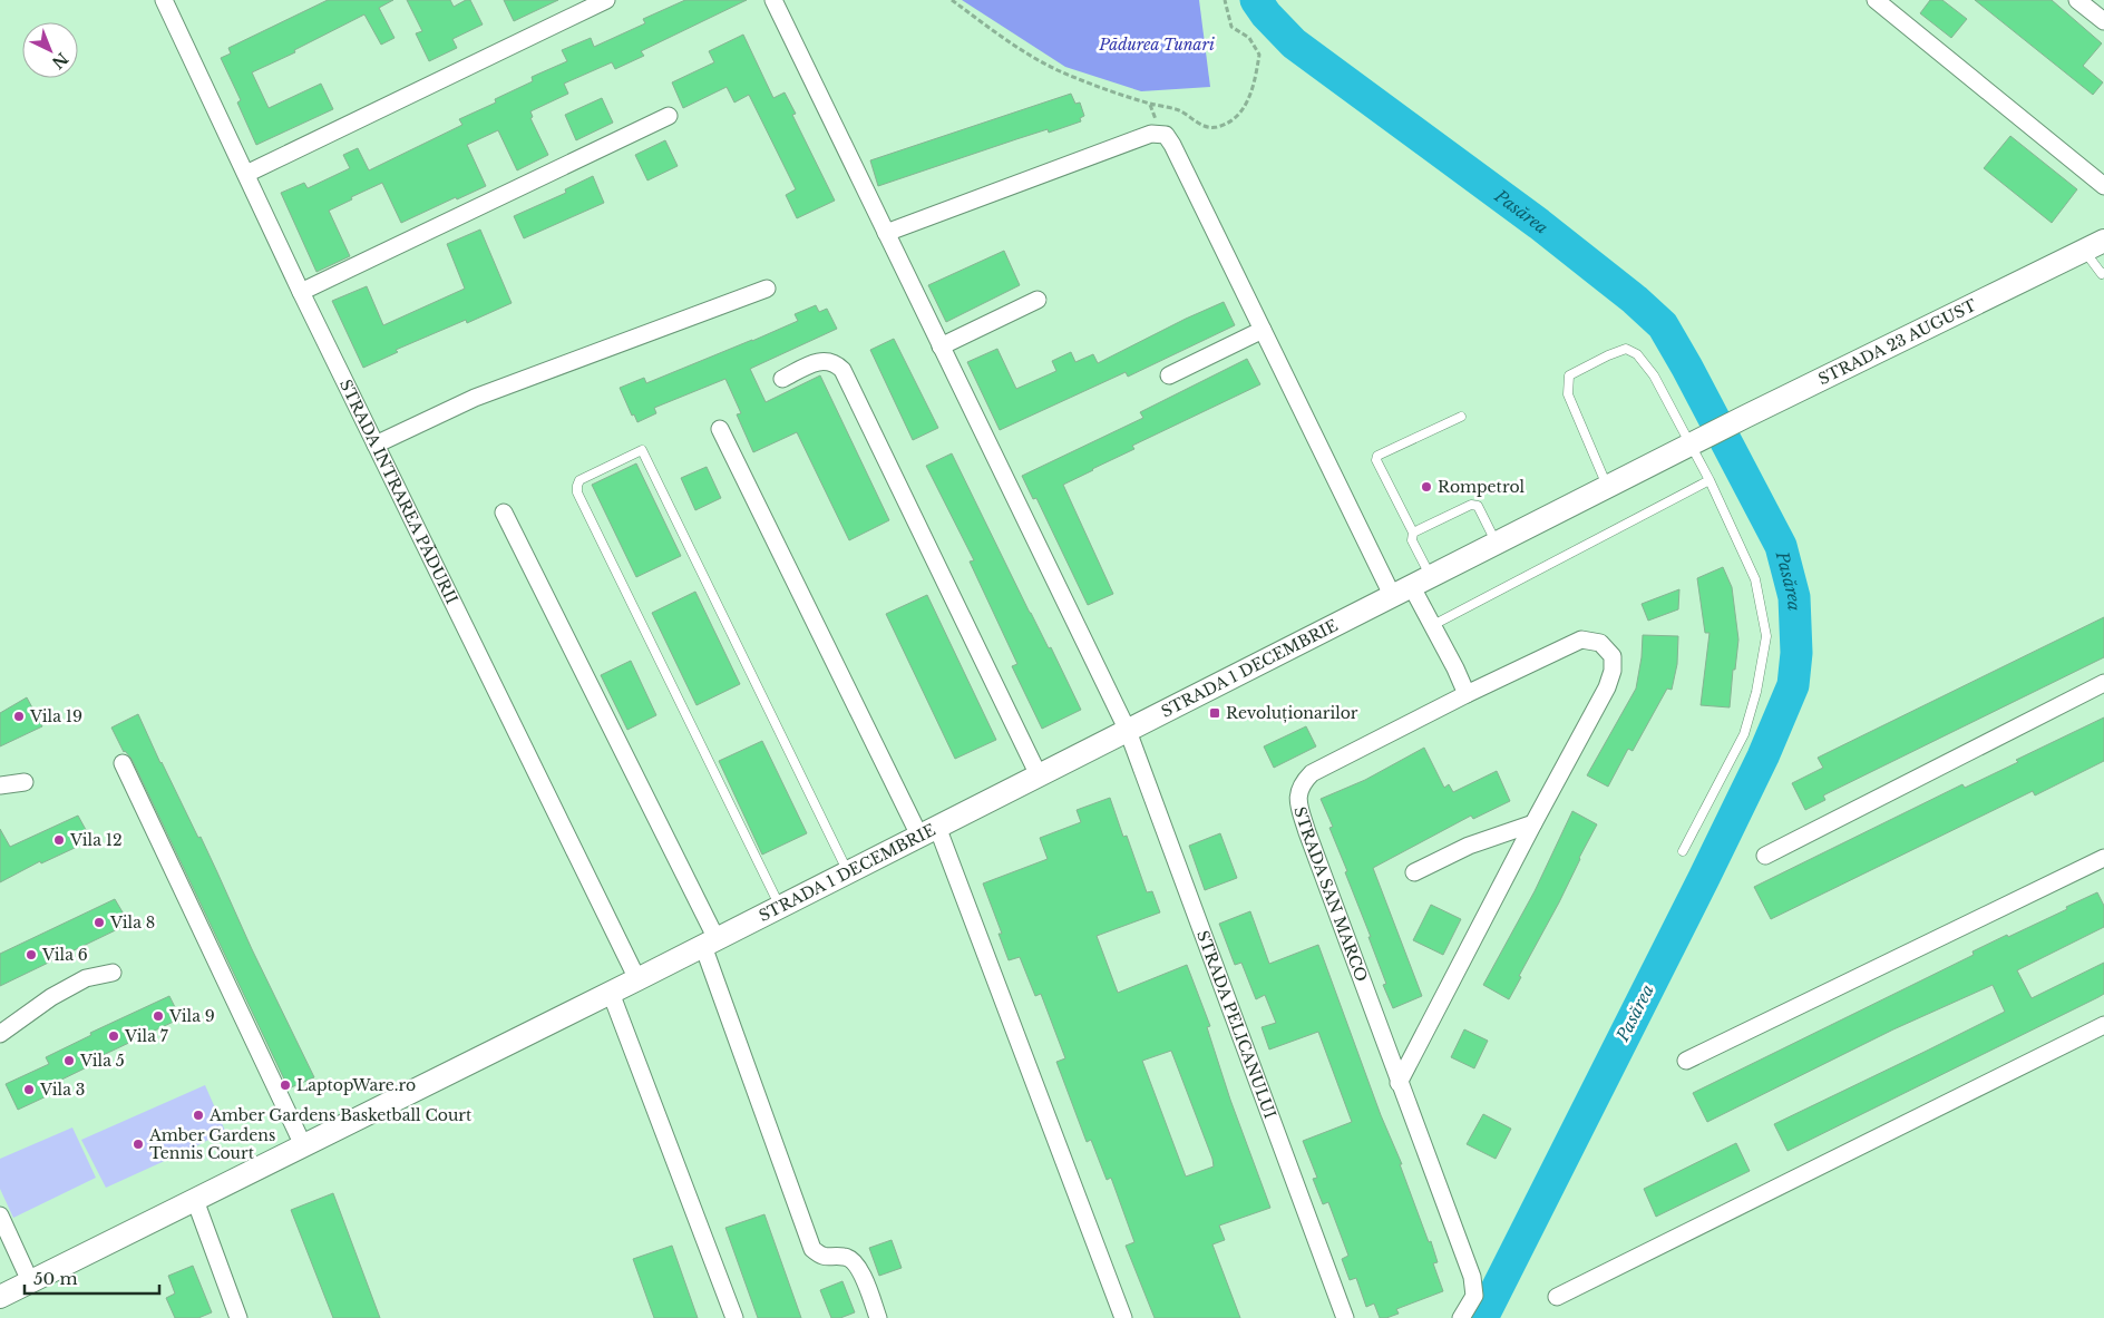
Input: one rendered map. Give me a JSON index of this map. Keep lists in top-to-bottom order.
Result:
{
  "streets": {
    "main road": ["STRADA 23 AUGUST", "STRADA 1 DECEMBRIE"],
    "street": ["STRADA INTRAREA PĂDURII", "STRADA SAN MARCO", "STRADA PELICANULUI"]
  },
  "crossings": [
    ["STRADA 23 AUGUST", "STRADA 1 DECEMBRIE"],
    ["STRADA INTRAREA PĂDURII", "STRADA 1 DECEMBRIE"],
    ["STRADA 1 DECEMBRIE", "STRADA PELICANULUI"]
  ],
  "water": ["Pasărea"],
  "parks": ["Pădurea Tunari"],
  "places": {
    "other": [
      "Rompetrol",
      "Vila 19",
      "Vila 12",
      "Vila 8",
      "Vila 6",
      "Vila 9",
      "Vila 7",
      "Vila 5",
      "LaptopWare.ro",
      "Vila 3",
      "Amber Gardens Basketball Court",
      "Amber Gardens Tennis Court"
    ],
    "transit": ["Revoluționarilor"]
  },
  "scale_bar": "50 m",
  "north": "bottom right"
}
